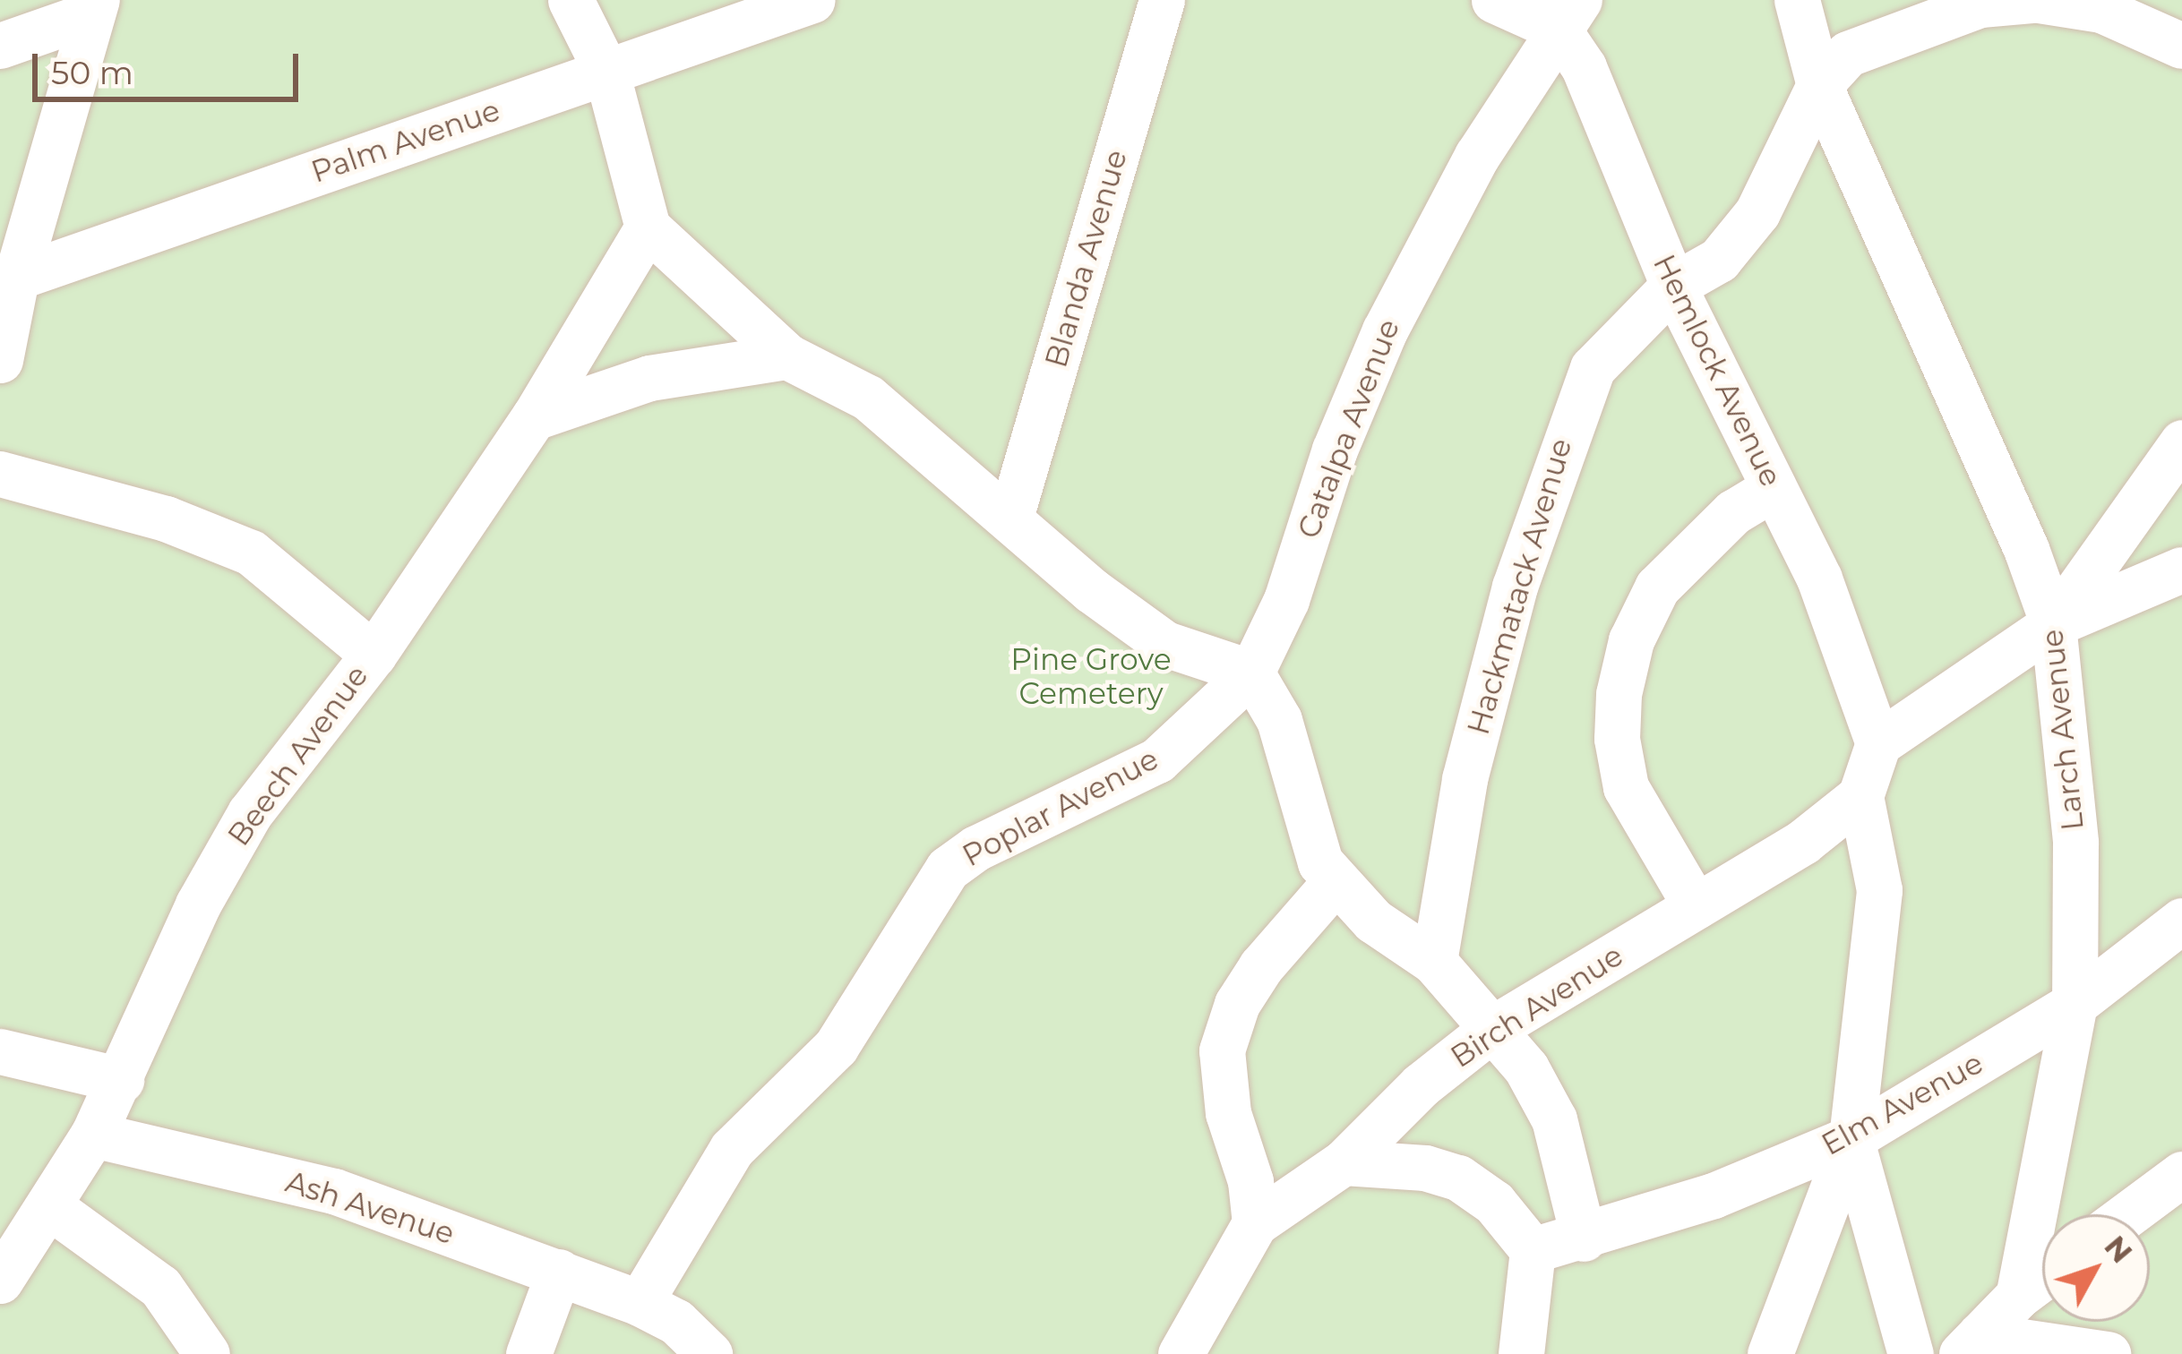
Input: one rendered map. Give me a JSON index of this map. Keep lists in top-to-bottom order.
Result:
{
  "streets": {
    "lane": [
      "Palm Avenue",
      "Blanda Avenue",
      "Hemlock Avenue",
      "Catalpa Avenue",
      "Hackmatack Avenue",
      "Larch Avenue",
      "Beech Avenue",
      "Poplar Avenue",
      "Birch Avenue",
      "Elm Avenue",
      "Ash Avenue"
    ]
  },
  "crossings": [
    ["Hemlock Avenue", "Catalpa Avenue"],
    ["Hemlock Avenue", "Hackmatack Avenue"],
    ["Catalpa Avenue", "Poplar Avenue"],
    ["Hackmatack Avenue", "Larch Avenue"],
    ["Larch Avenue", "Elm Avenue"],
    ["Beech Avenue", "Ash Avenue"],
    ["Poplar Avenue", "Ash Avenue"]
  ],
  "parks": ["Pine Grove Cemetery"],
  "scale_bar": "50 m",
  "north": "top right"
}
